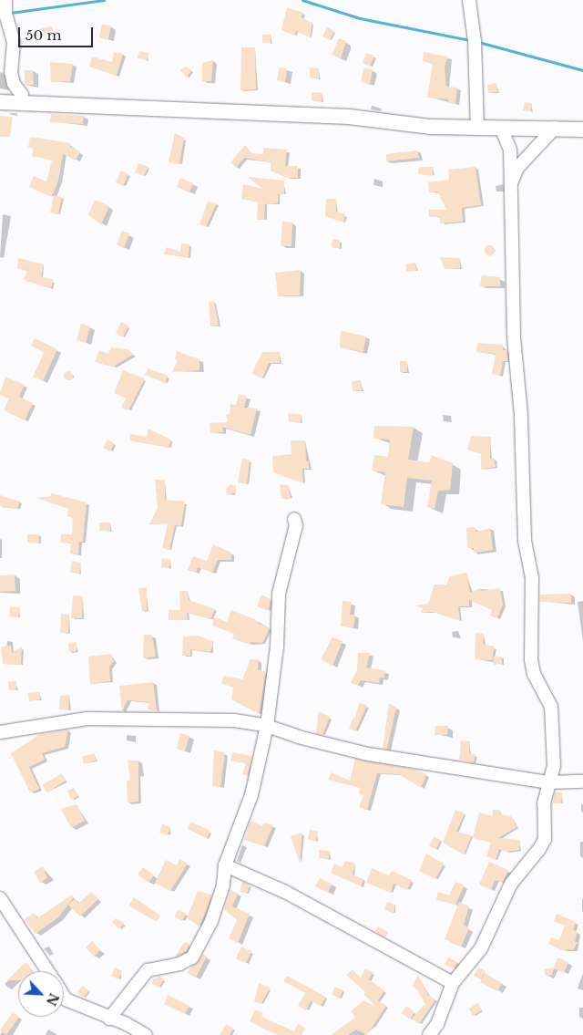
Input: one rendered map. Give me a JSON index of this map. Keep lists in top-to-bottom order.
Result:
{
  "scale_bar": "50 m",
  "north": "bottom right"
}
